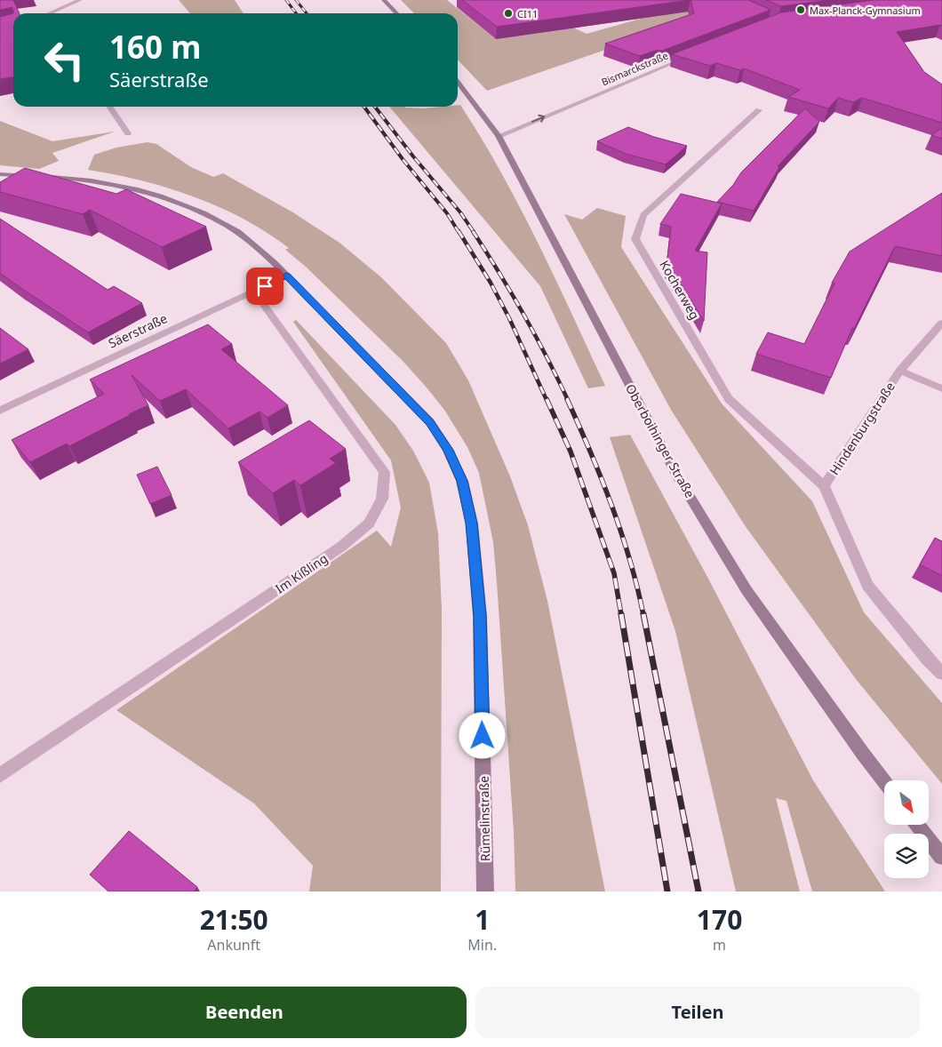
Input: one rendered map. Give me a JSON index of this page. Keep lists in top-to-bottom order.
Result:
{
  "streets": {
    "main road": ["Oberboihinger Straße", "Rümelinstraße"],
    "street": [
      "Bismarckstraße",
      "Kocherweg",
      "Säerstraße",
      "Hindenburgstraße",
      "Im Kißling"
    ]
  },
  "crossings": [
    ["Bismarckstraße", "Oberboihinger Straße"],
    ["Kocherweg", "Hindenburgstraße"],
    ["Säerstraße", "Im Kißling"],
    ["Säerstraße", "Rümelinstraße"]
  ],
  "one_way": ["Bismarckstraße"],
  "places": ["Max-Planck-Gymnasium", "CI11"],
  "north": "bottom right",
  "page": {
    "turn": ["160 m", "Säerstraße"],
    "eta": [
      "21:50",
      "Ankunft",
      "1",
      "Min.",
      "170",
      "m"
    ],
    "buttons": ["Beenden", "Teilen"]
  }
}
